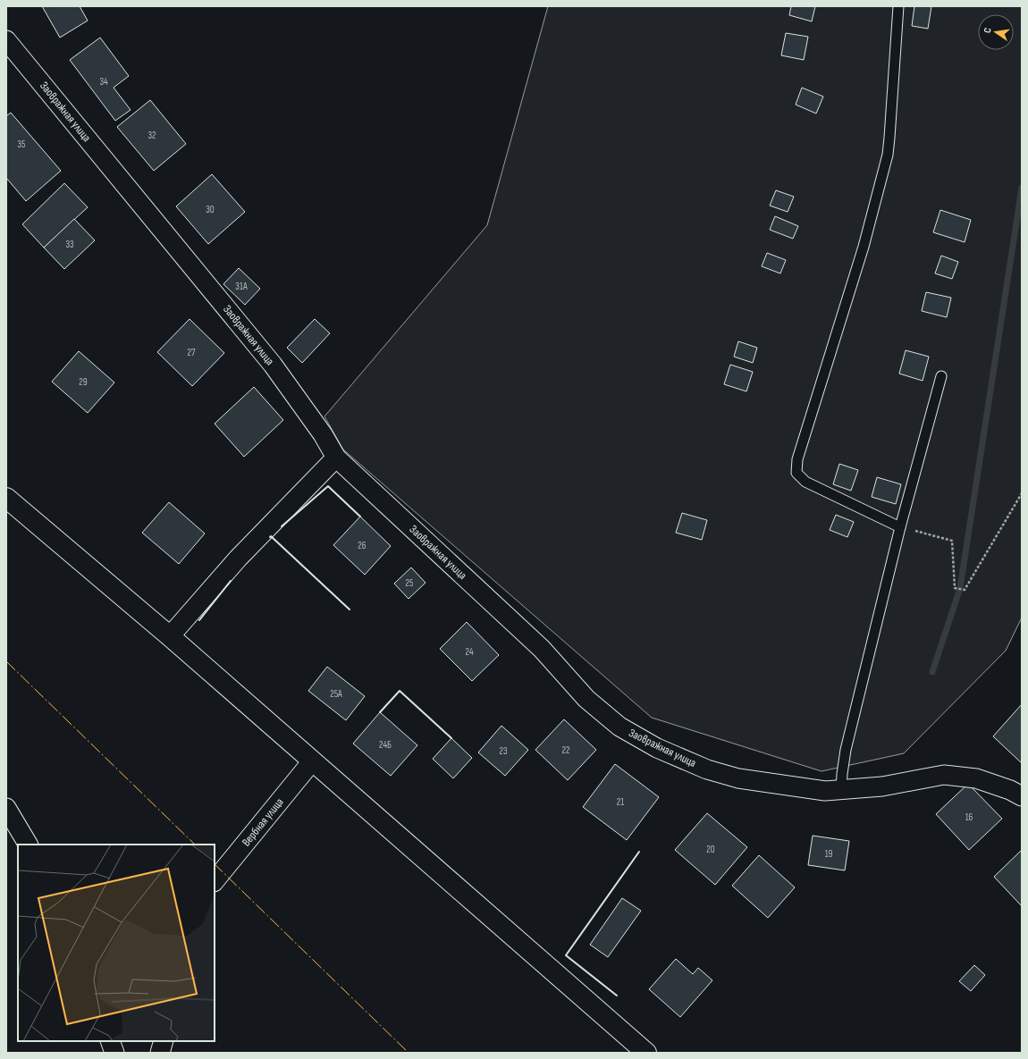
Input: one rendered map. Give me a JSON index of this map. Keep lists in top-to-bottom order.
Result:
{
  "streets": {
    "street": ["Заовражная улица", "Вербная улица"]
  },
  "house_numbers": [
    "34",
    "32",
    "35",
    "30",
    "33",
    "31А",
    "27",
    "29",
    "26",
    "25",
    "24",
    "25А",
    "24Б",
    "22",
    "23",
    "21",
    "16",
    "20",
    "19"
  ],
  "north": "left"
}
